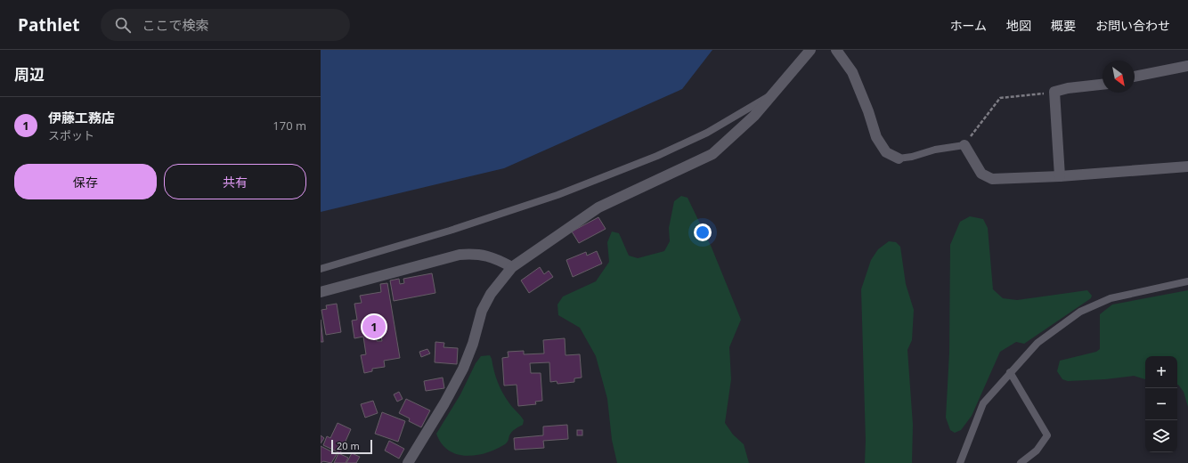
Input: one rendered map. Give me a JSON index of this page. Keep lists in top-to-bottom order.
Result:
{
  "scale_bar": "20 m",
  "north": "bottom right",
  "page": {
    "header": "Pathlet",
    "search": "ここで検索",
    "nav": [
      "ホーム",
      "地図",
      "概要",
      "お問い合わせ"
    ],
    "heading": "周辺",
    "list": [
      {
        "mark": "1",
        "name": "伊藤工務店",
        "note": "スポット",
        "value": "170 m"
      }
    ],
    "buttons": ["保存", "共有"],
    "pins": "1",
    "map_buttons": ["+", "−"],
    "scale": "20 m"
  }
}
